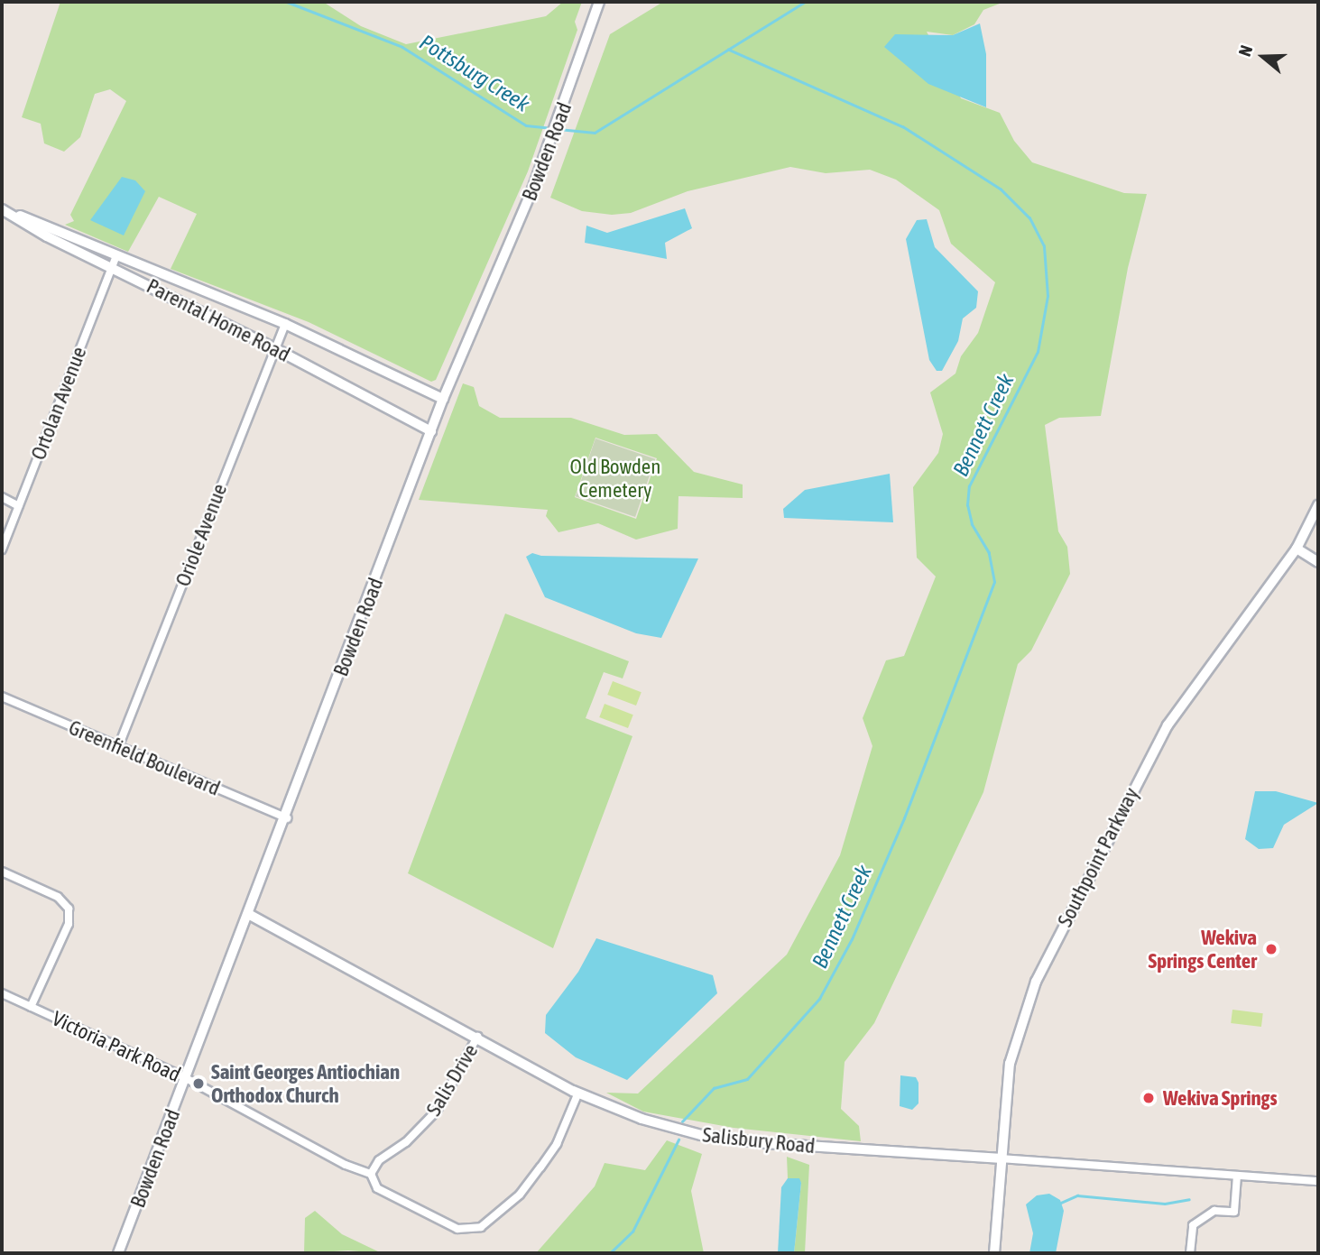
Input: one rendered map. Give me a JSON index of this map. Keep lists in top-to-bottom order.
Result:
{
  "streets": {
    "main road": [
      "Bowden Road",
      "Parental Home Road",
      "Southpoint Parkway",
      "Salisbury Road"
    ],
    "street": [
      "Ortolan Avenue",
      "Oriole Avenue",
      "Greenfield Boulevard",
      "Victoria Park Road",
      "Salis Drive"
    ]
  },
  "crossings": [
    ["Bowden Road", "Parental Home Road"],
    ["Bowden Road", "Greenfield Boulevard"],
    ["Bowden Road", "Victoria Park Road"],
    ["Bowden Road", "Salisbury Road"],
    ["Parental Home Road", "Ortolan Avenue"],
    ["Parental Home Road", "Oriole Avenue"],
    ["Oriole Avenue", "Greenfield Boulevard"],
    ["Southpoint Parkway", "Salisbury Road"],
    ["Victoria Park Road", "Salis Drive"],
    ["Victoria Park Road", "Salisbury Road"],
    ["Salis Drive", "Salisbury Road"]
  ],
  "water": ["Pottsburg Creek", "Bennett Creek"],
  "parks": ["Old Bowden Cemetery"],
  "places": ["Wekiva Springs Center", "Saint Georges Antiochian Orthodox Church", "Wekiva Springs"],
  "north": "left"
}
